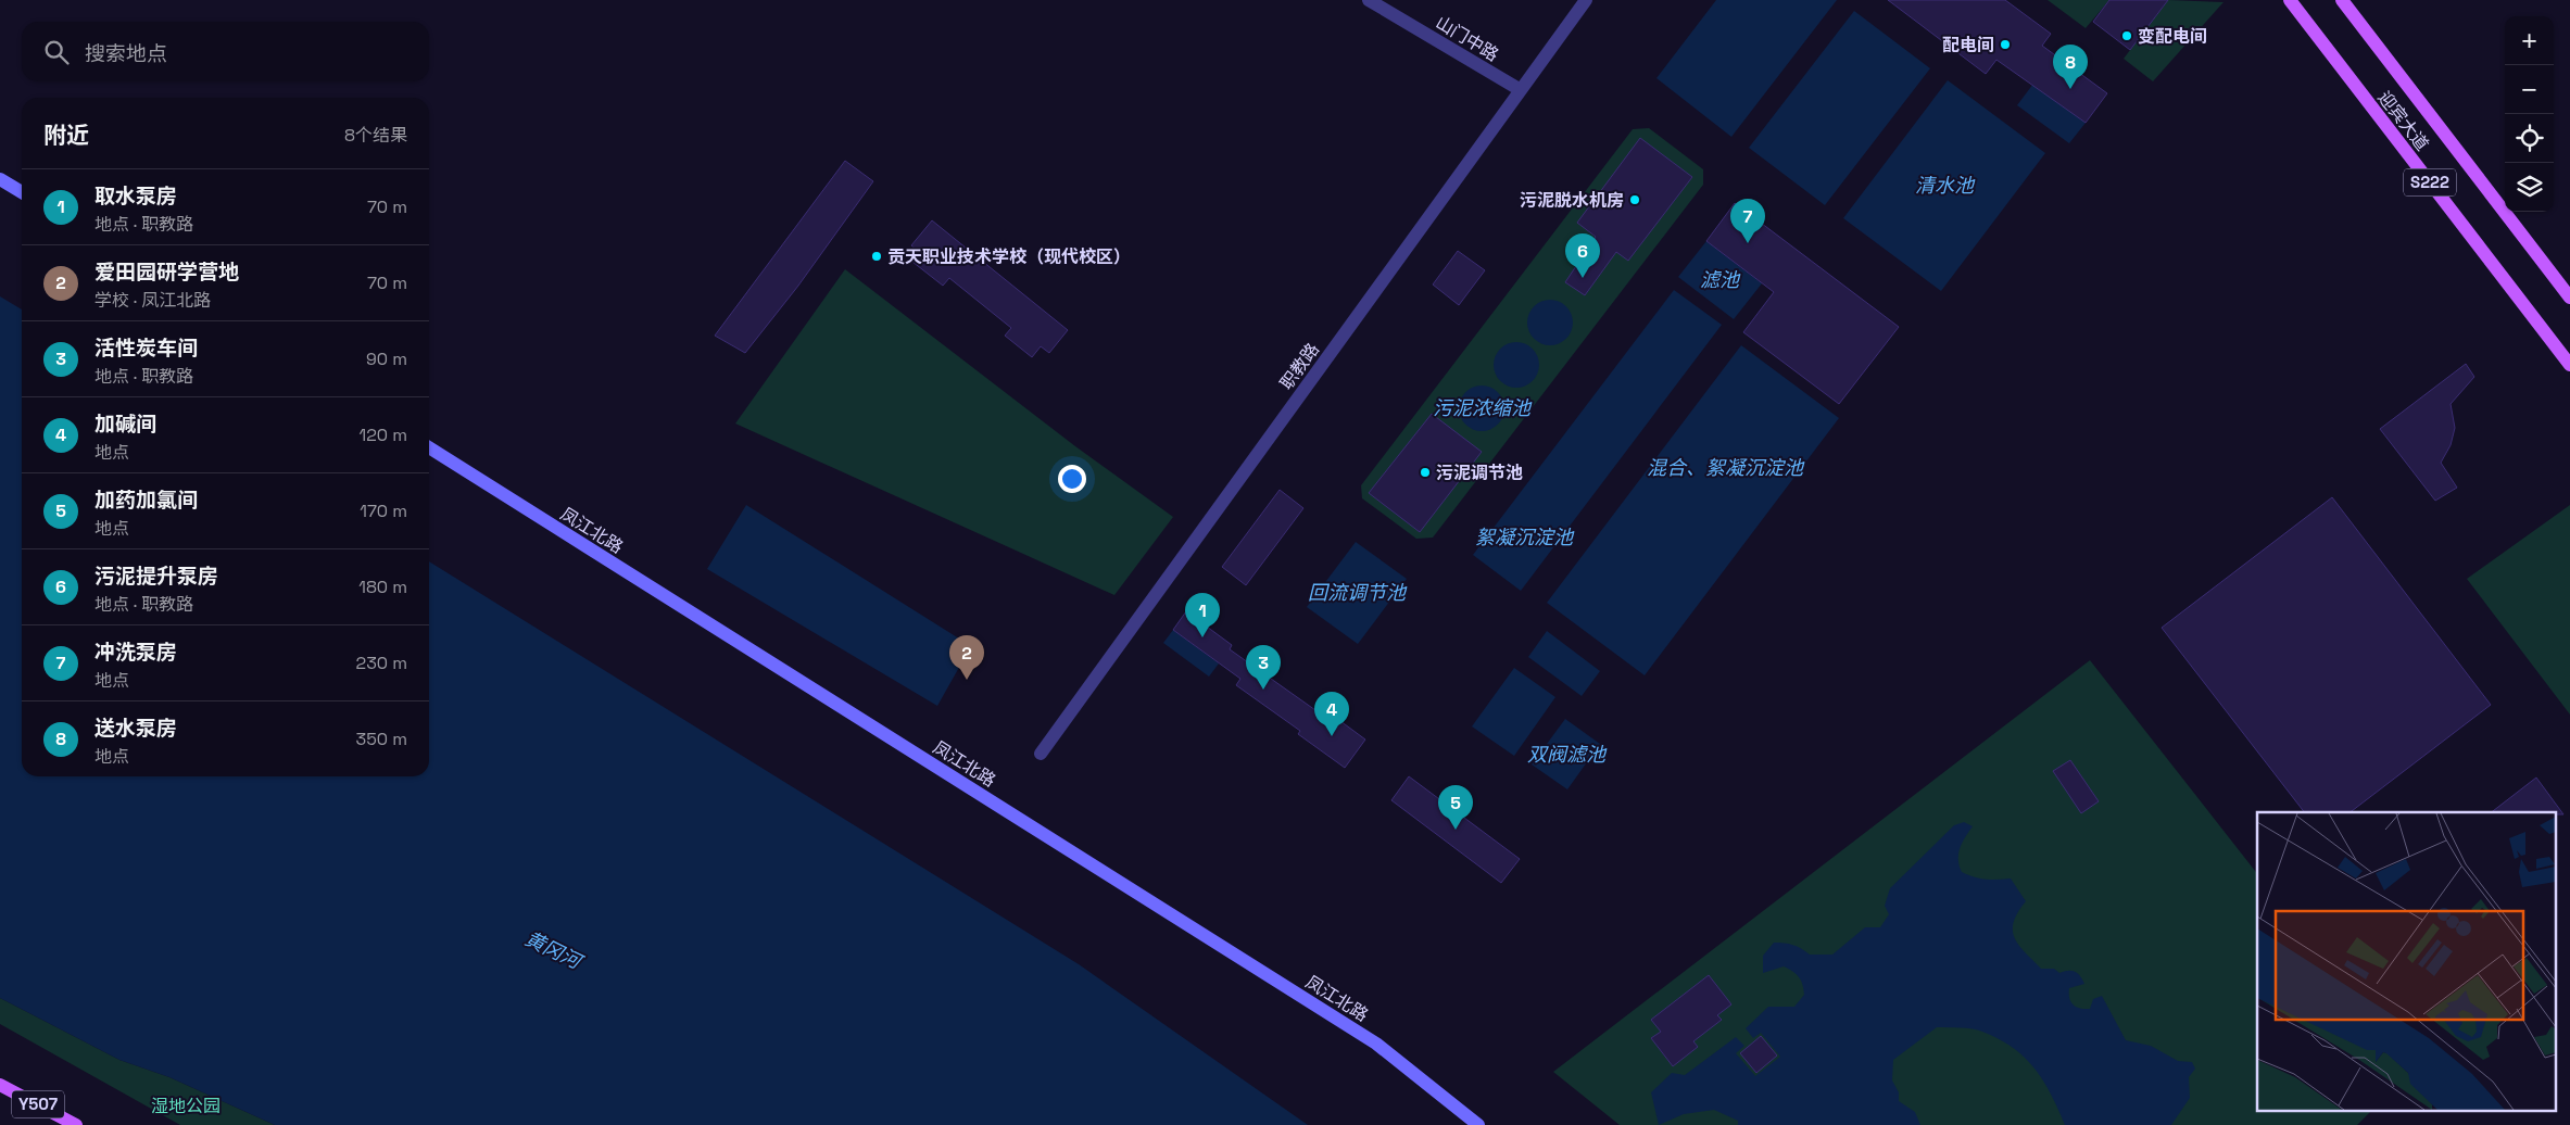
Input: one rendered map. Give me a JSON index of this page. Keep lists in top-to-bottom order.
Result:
{
  "streets": {
    "main road": [
      "迎宾大道",
      "S222",
      "凤江北路",
      "Y507"
    ],
    "street": ["山门中路", "职教路"]
  },
  "crossings": [
    ["山门中路", "职教路"]
  ],
  "water": [
    "清水池",
    "滤池",
    "污泥浓缩池",
    "混合、絮凝沉淀池",
    "絮凝沉淀池",
    "回流调节池",
    "双阀滤池",
    "黄冈河"
  ],
  "parks": ["湿地公园"],
  "places": [
    "变配电间",
    "配电间",
    "污泥脱水机房",
    "贡天职业技术学校（现代校区）",
    "污泥调节池"
  ],
  "page": {
    "map_buttons": ["+", "−"],
    "search": "搜索地点",
    "pins": [
      "8",
      "7",
      "6",
      "1",
      "2",
      "3",
      "4",
      "5"
    ],
    "heading": ["附近", "8个结果"],
    "list": [
      {
        "mark": "1",
        "name": "取水泵房",
        "note": "地点 · 职教路",
        "value": "70 m"
      },
      {
        "mark": "2",
        "name": "爱田园研学营地",
        "note": "学校 · 凤江北路",
        "value": "70 m"
      },
      {
        "mark": "3",
        "name": "活性炭车间",
        "note": "地点 · 职教路",
        "value": "90 m"
      },
      {
        "mark": "4",
        "name": "加碱间",
        "note": "地点",
        "value": "120 m"
      },
      {
        "mark": "5",
        "name": "加药加氯间",
        "note": "地点",
        "value": "170 m"
      },
      {
        "mark": "6",
        "name": "污泥提升泵房",
        "note": "地点 · 职教路",
        "value": "180 m"
      },
      {
        "mark": "7",
        "name": "冲洗泵房",
        "note": "地点",
        "value": "230 m"
      },
      {
        "mark": "8",
        "name": "送水泵房",
        "note": "地点",
        "value": "350 m"
      }
    ]
  }
}
